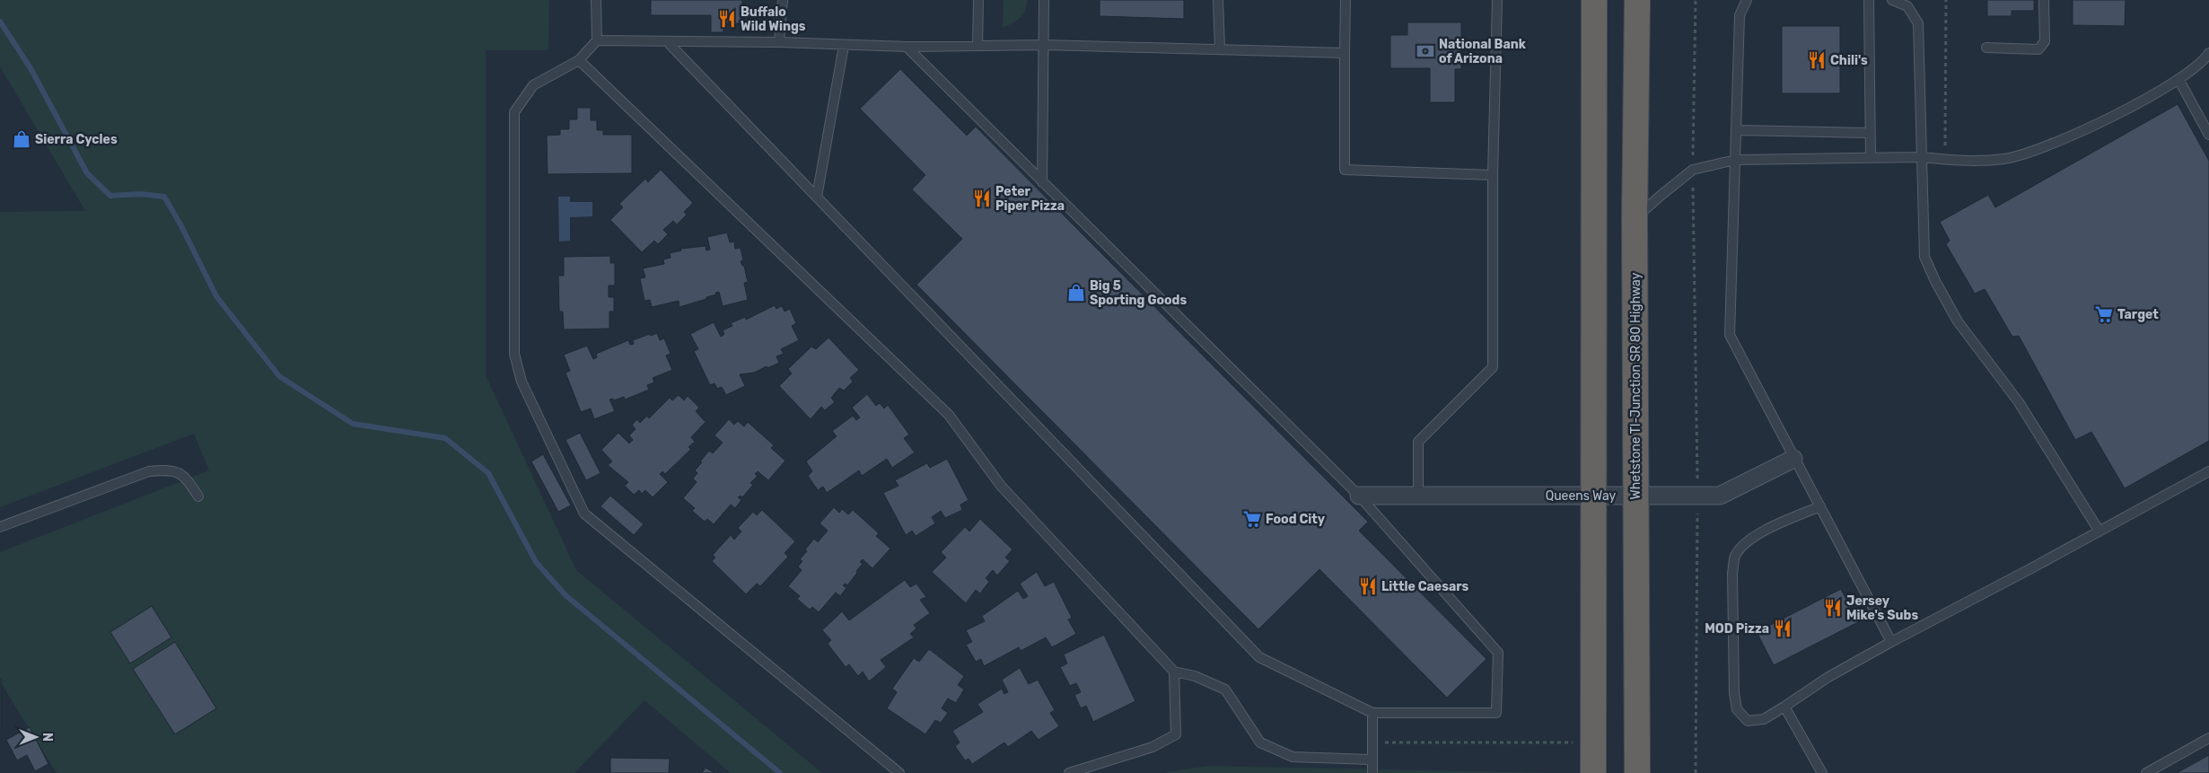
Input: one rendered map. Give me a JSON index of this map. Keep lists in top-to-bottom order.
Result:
{
  "streets": {
    "highway": ["Whetstone TI-Junction SR 80 Highway"],
    "street": ["Queens Way"]
  },
  "crossings": [
    ["Whetstone TI-Junction SR 80 Highway", "Queens Way"]
  ],
  "places": {
    "restaurant": [
      "Buffalo Wild Wings",
      "Chili's",
      "Peter Piper Pizza",
      "Little Caesars",
      "Jersey Mike's Subs",
      "MOD Pizza"
    ],
    "bank": ["National Bank of Arizona"],
    "shop": ["Sierra Cycles", "Big 5 Sporting Goods"],
    "supermarket": ["Target", "Food City"]
  },
  "north": "right"
}
